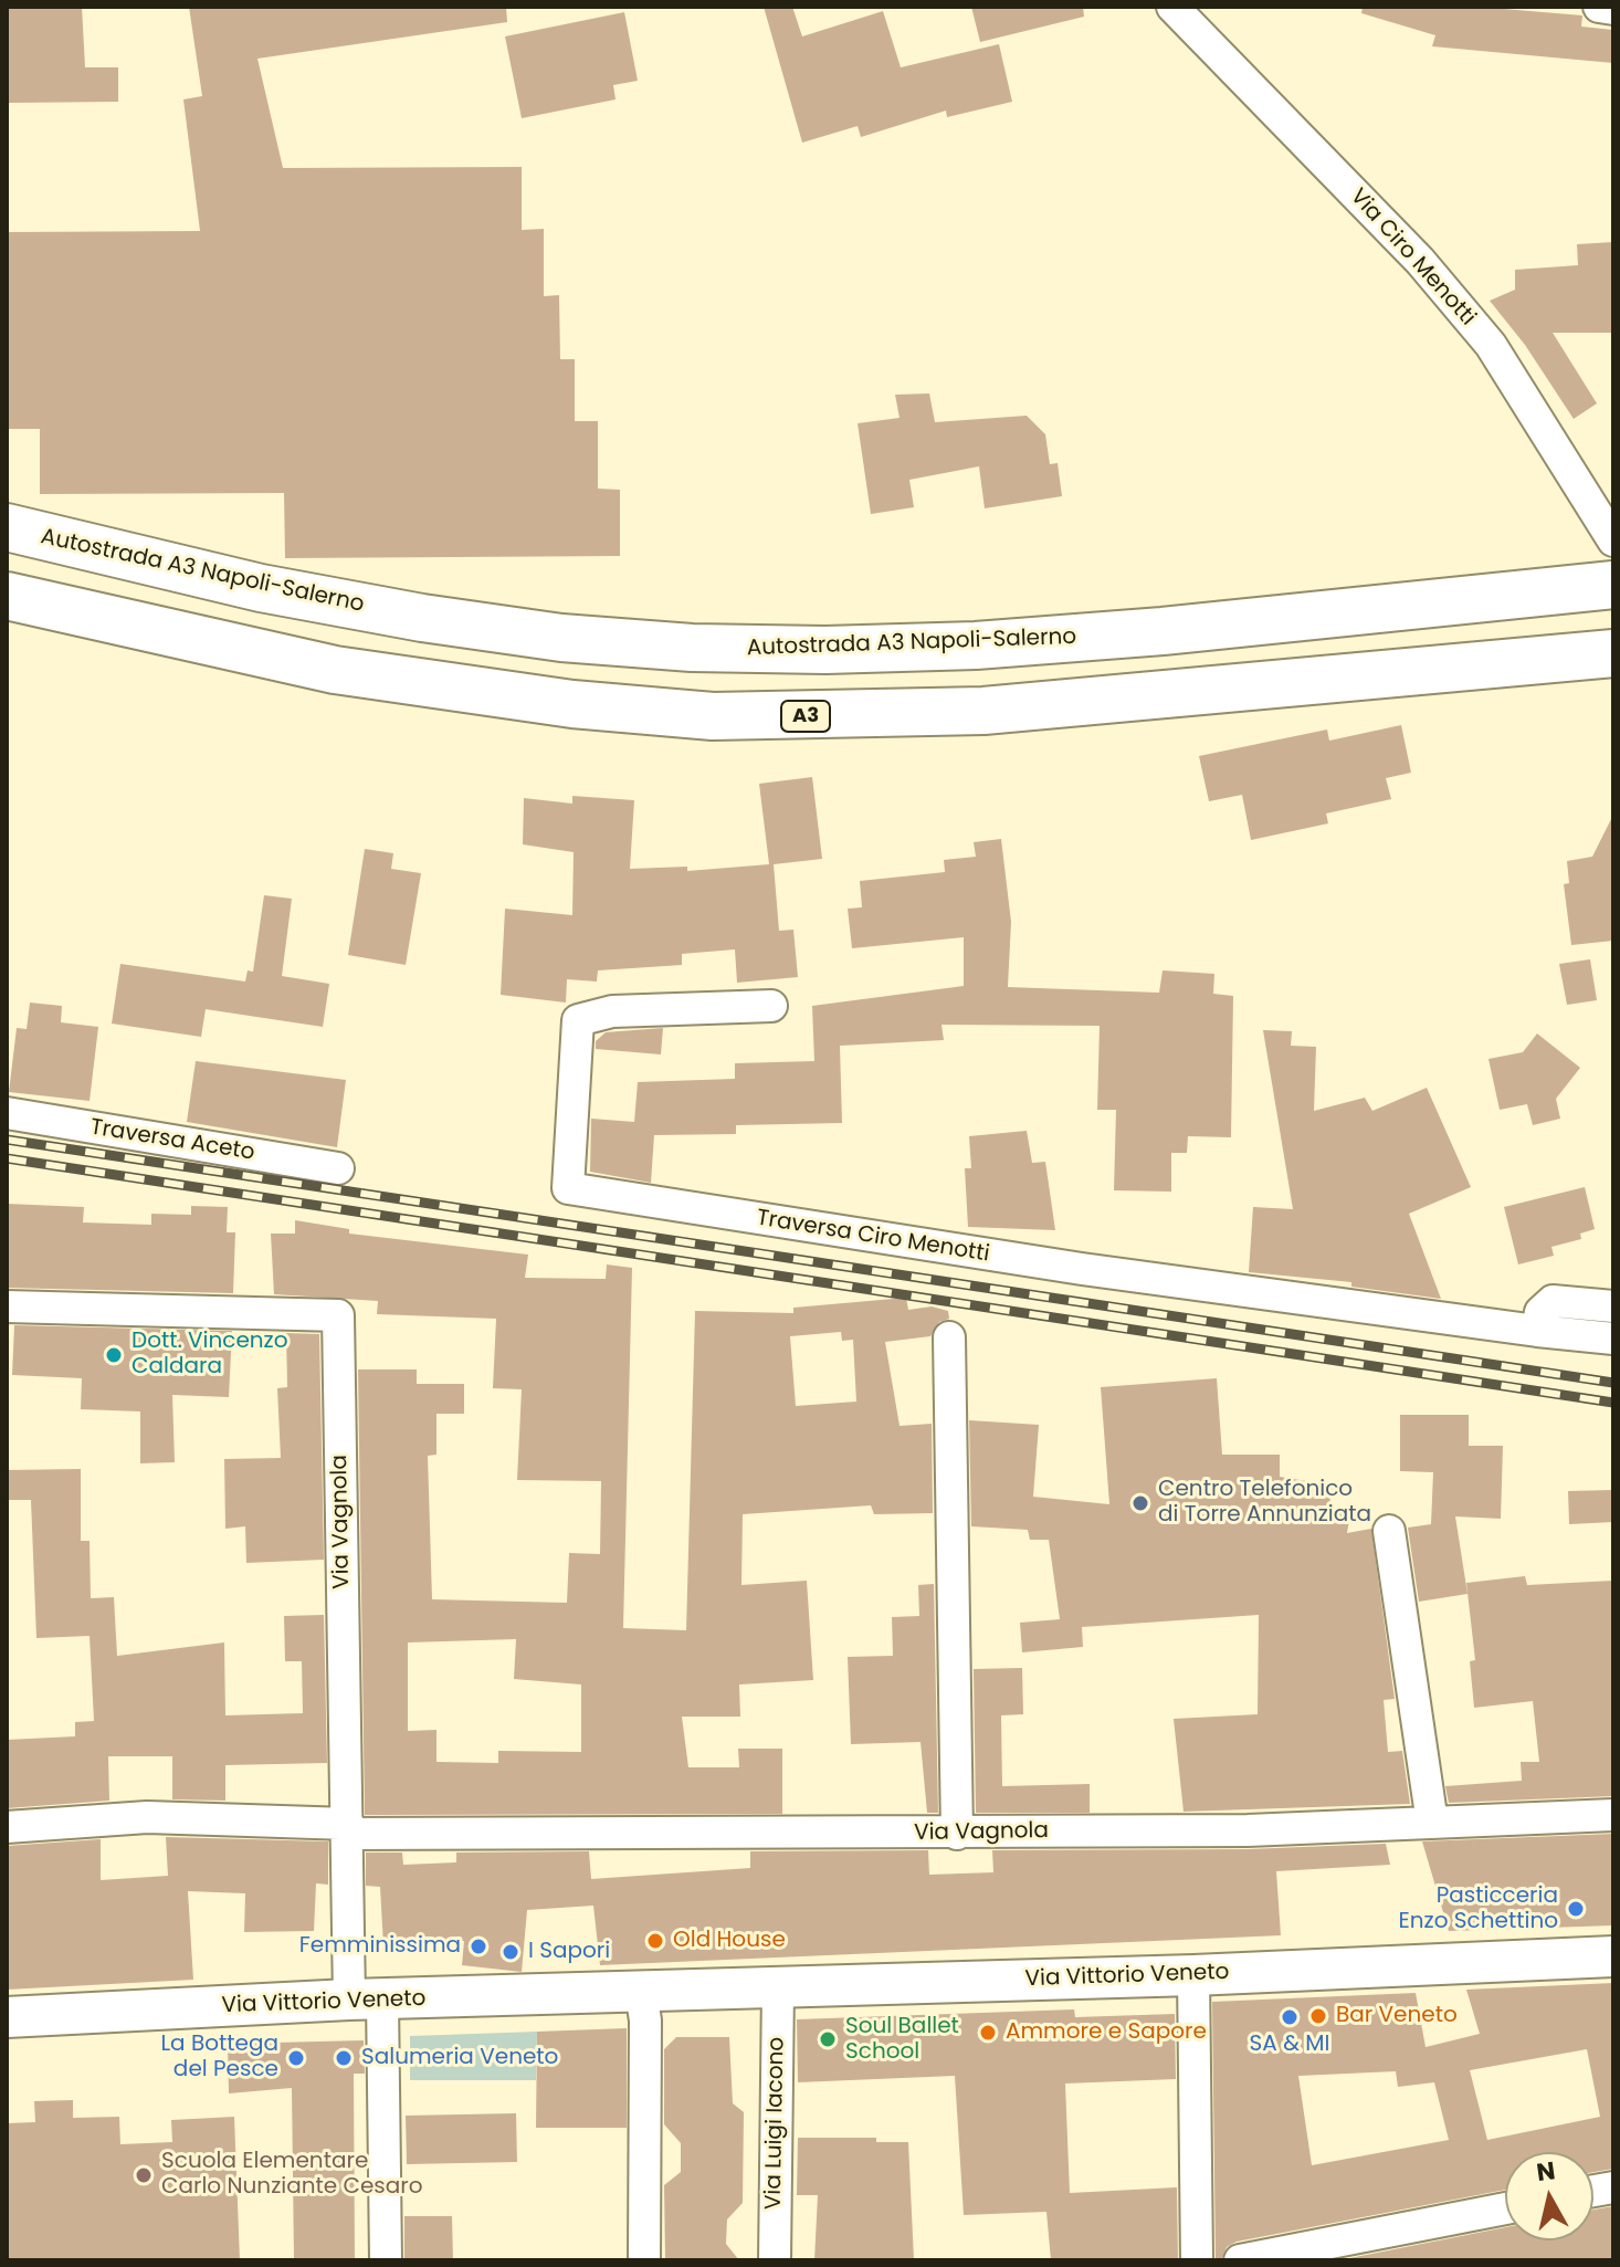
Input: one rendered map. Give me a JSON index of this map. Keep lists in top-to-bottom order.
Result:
{
  "streets": {
    "highway": ["Autostrada A3 Napoli-Salerno", "A3"],
    "main road": ["Via Vittorio Veneto"],
    "street": [
      "Via Ciro Menotti",
      "Traversa Aceto",
      "Traversa Ciro Menotti",
      "Via Vagnola",
      "Via Luigi Iacono"
    ]
  },
  "crossings": [
    ["Via Ciro Menotti", "Autostrada A3 Napoli-Salerno"],
    ["Via Vittorio Veneto", "Via Luigi Iacono"]
  ],
  "places": [
    "Dott. Vincenzo Caldara",
    "Centro Telefonico di Torre Annunziata",
    "Pasticceria Enzo Schettino",
    "Old House",
    "Femminissima",
    "I Sapori",
    "Bar Veneto",
    "SA & MI",
    "Ammore e Sapore",
    "Soul Ballet School",
    "La Bottega del Pesce",
    "Salumeria Veneto",
    "Scuola Elementare Carlo Nunziante Cesaro"
  ],
  "north": "top"
}
